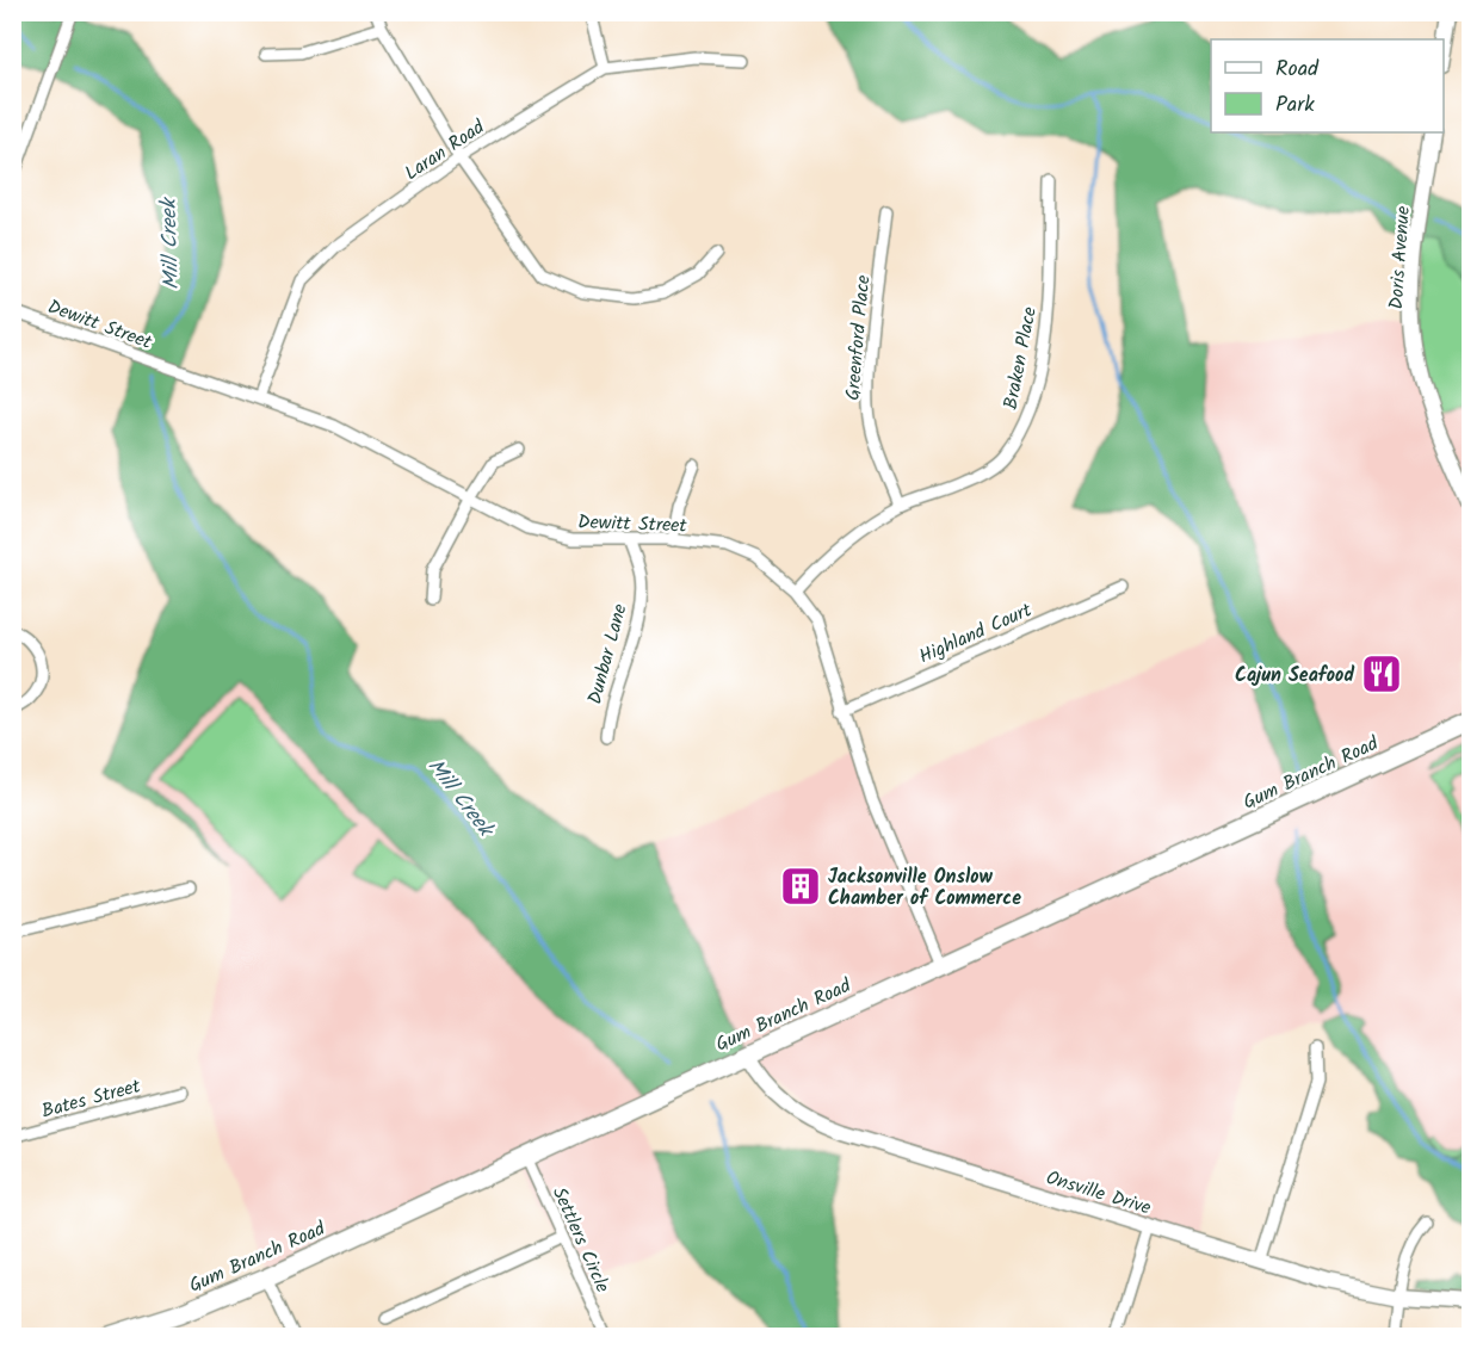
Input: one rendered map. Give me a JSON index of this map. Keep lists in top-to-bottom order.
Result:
{
  "streets": {
    "main road": ["Gum Branch Road"],
    "street": [
      "Laran Road",
      "Doris Avenue",
      "Dewitt Street",
      "Greenford Place",
      "Braken Place",
      "Highland Court",
      "Dunbar Lane",
      "Bates Street",
      "Onsville Drive",
      "Settlers Circle"
    ]
  },
  "crossings": [
    ["Laran Road", "Dewitt Street"],
    ["Dewitt Street", "Braken Place"],
    ["Dewitt Street", "Highland Court"],
    ["Dewitt Street", "Dunbar Lane"],
    ["Dewitt Street", "Gum Branch Road"],
    ["Greenford Place", "Braken Place"],
    ["Gum Branch Road", "Onsville Drive"],
    ["Gum Branch Road", "Settlers Circle"]
  ],
  "water": ["Mill Creek"],
  "places": {
    "restaurant": ["Cajun Seafood"],
    "building": ["Jacksonville Onslow Chamber of Commerce"]
  },
  "legend": ["Road", "Park"]
}
